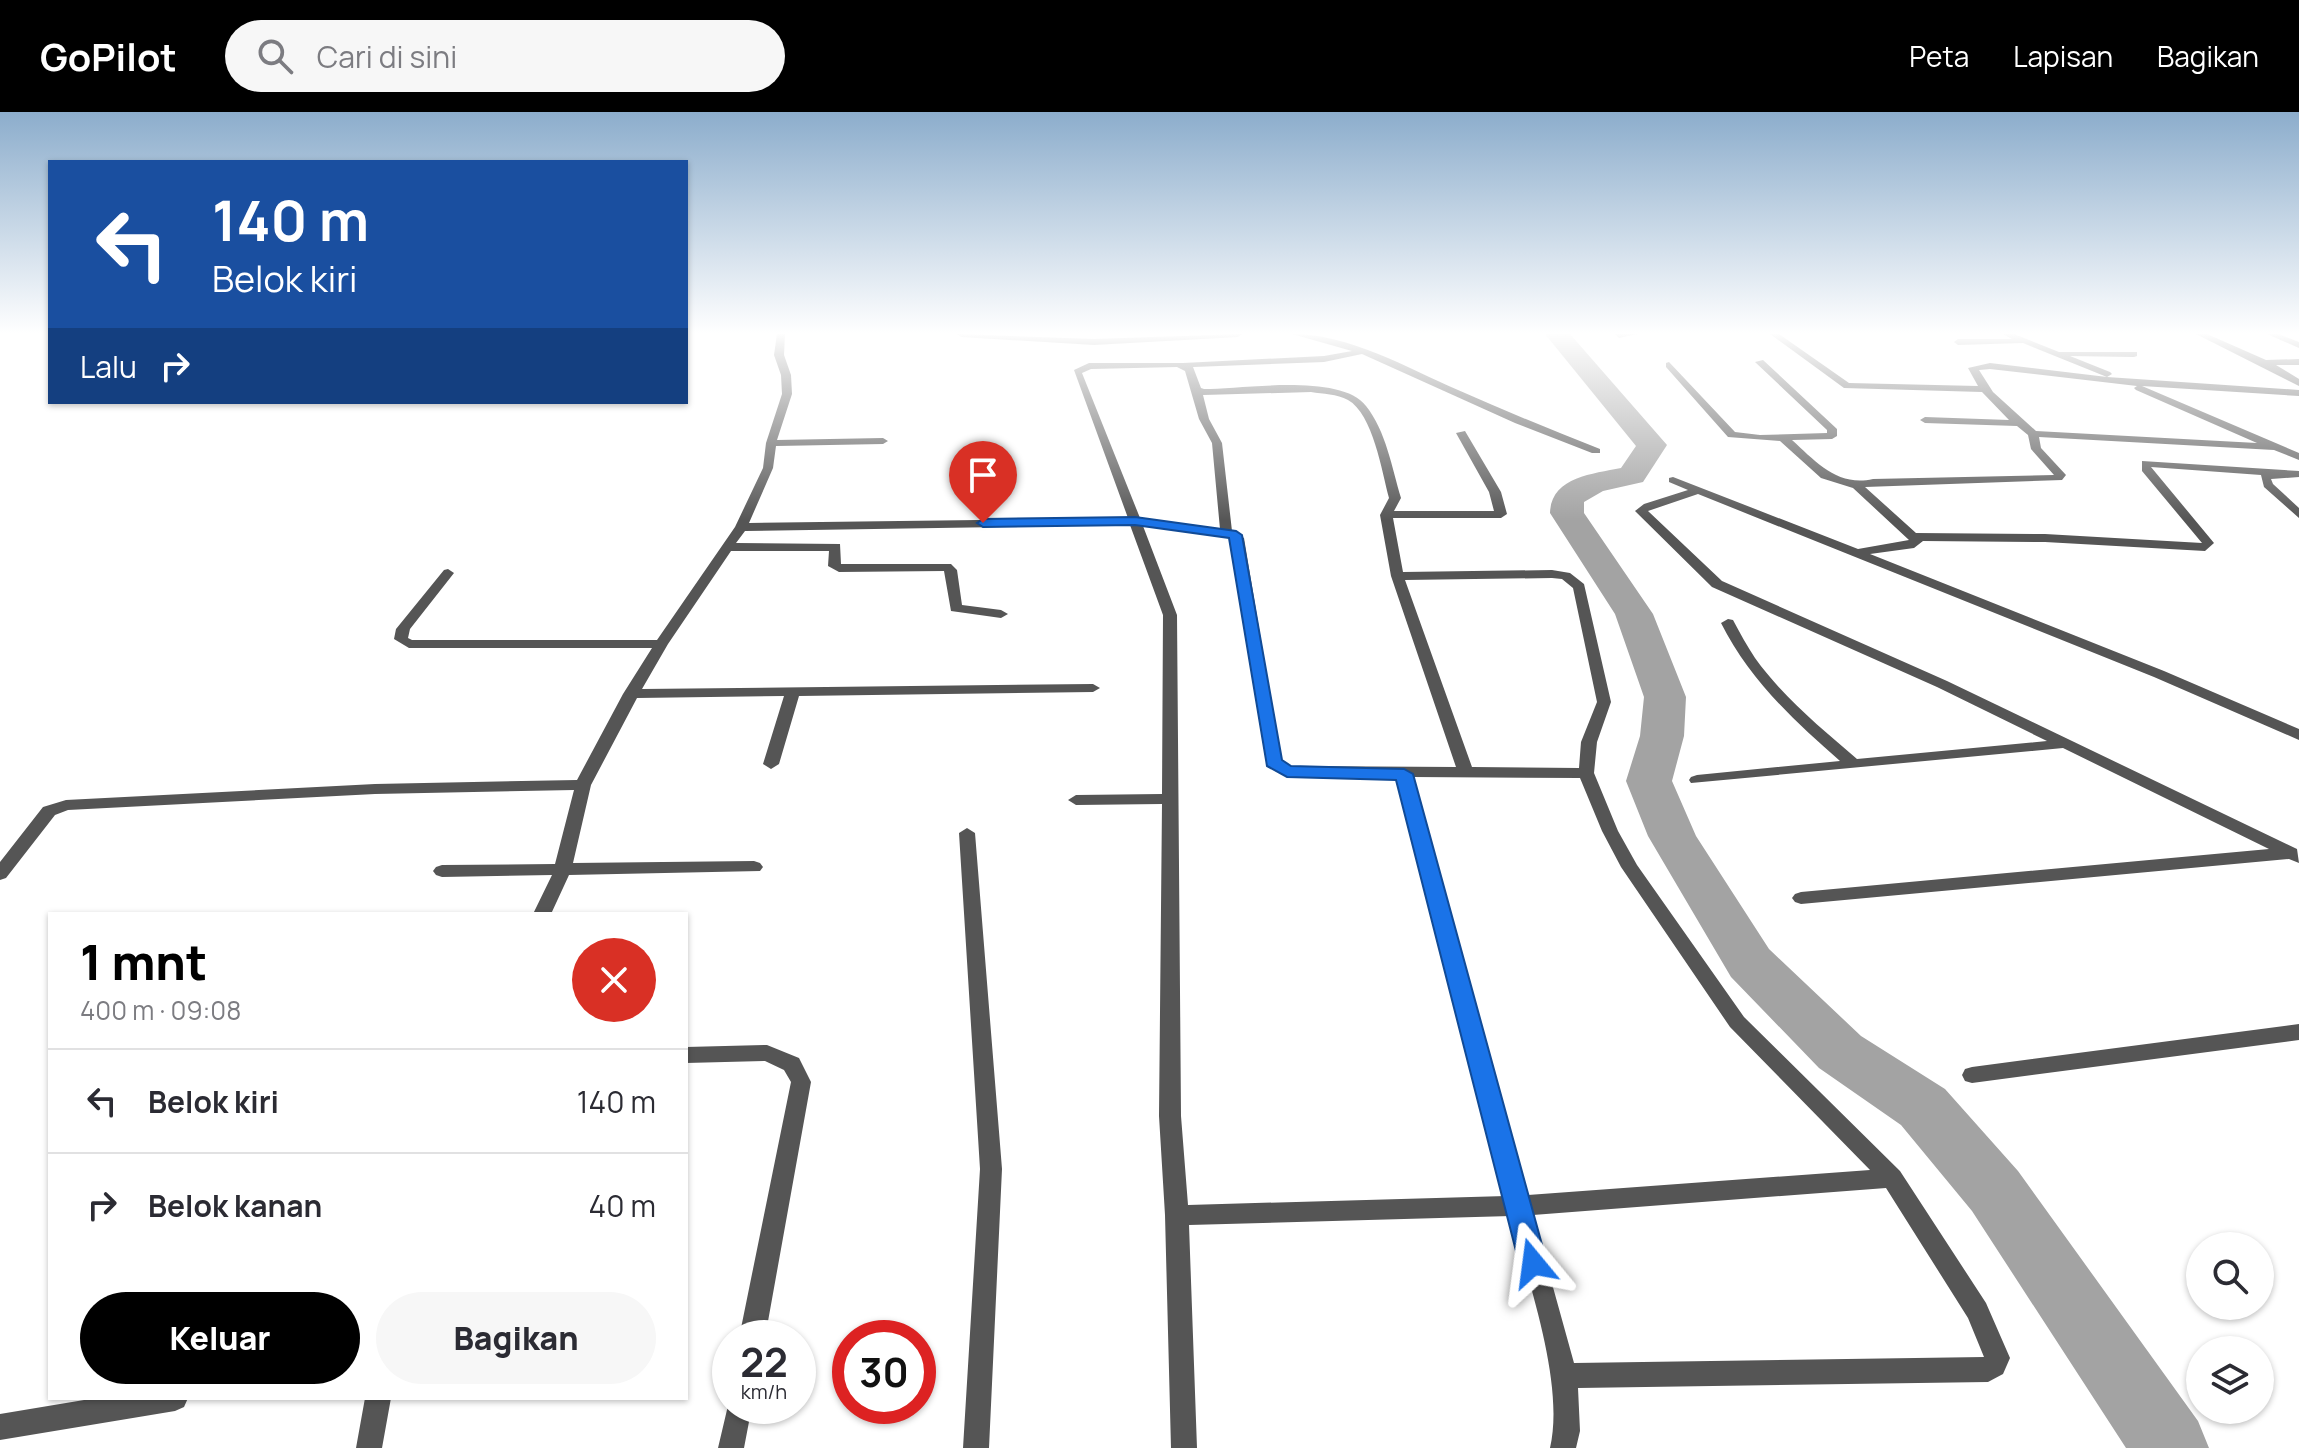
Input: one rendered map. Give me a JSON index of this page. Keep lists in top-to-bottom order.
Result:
{
  "page": {
    "header": "GoPilot",
    "search": "Cari di sini",
    "nav": ["Peta", "Lapisan", "Bagikan"],
    "turn": ["140 m", "Belok kiri"],
    "then": "Lalu",
    "heading": ["1 mnt", "400 m · 09:08"],
    "list": [
      {
        "name": "Belok kiri",
        "value": "140 m"
      },
      {
        "name": "Belok kanan",
        "value": "40 m"
      }
    ],
    "buttons": ["Keluar", "Bagikan"],
    "speed": "22 km/h",
    "limit": "30"
  }
}
